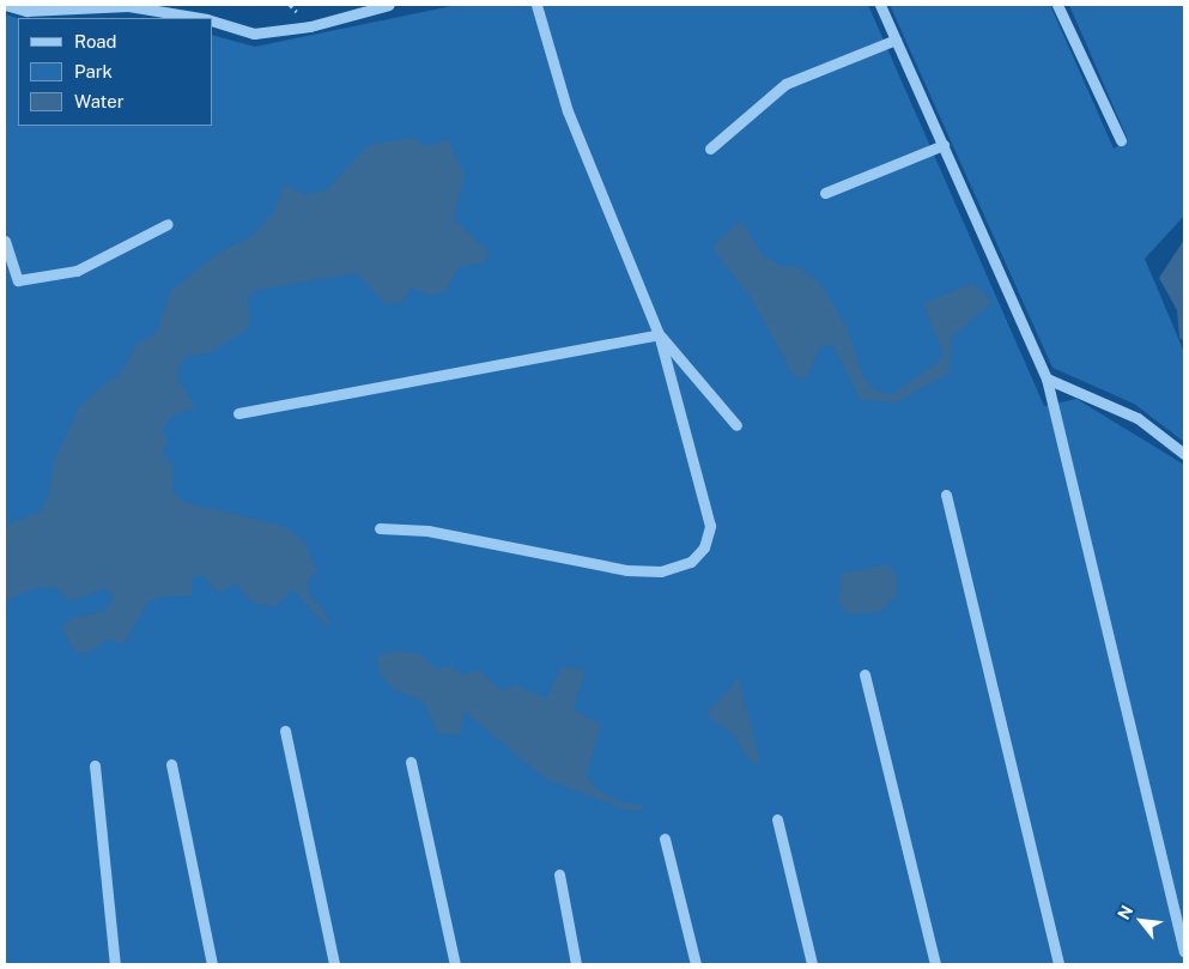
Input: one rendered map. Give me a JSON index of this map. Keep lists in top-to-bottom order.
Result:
{
  "legend": ["Road", "Park", "Water"],
  "north": "top left"
}
